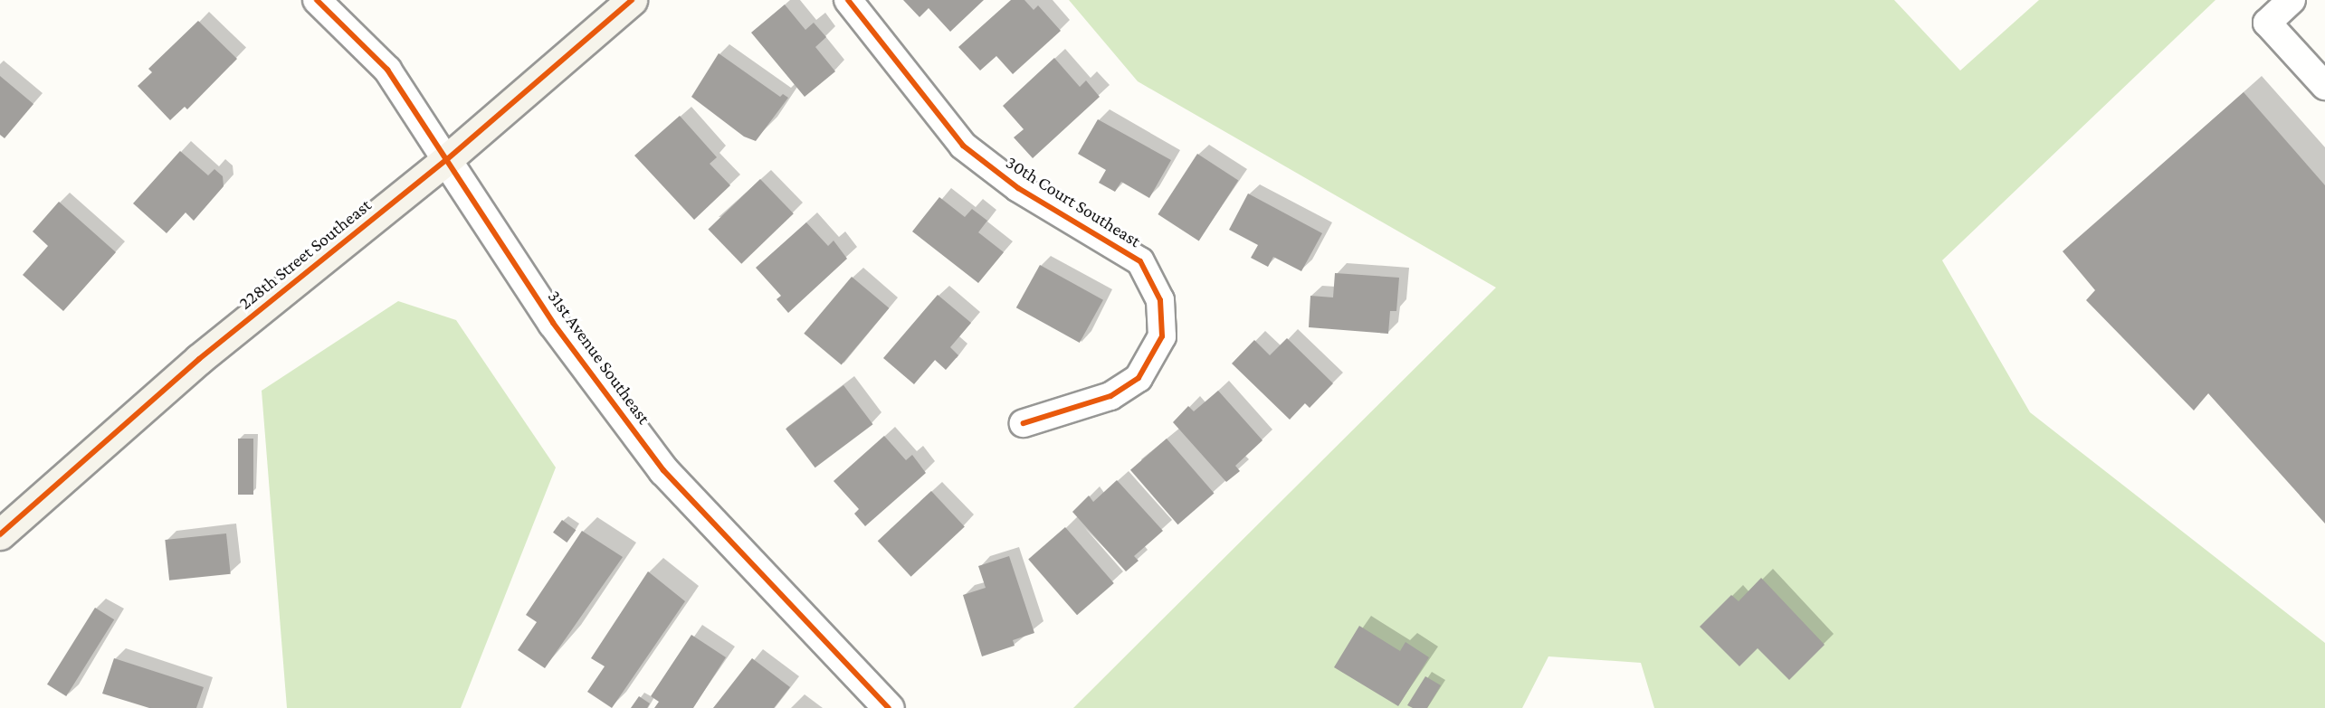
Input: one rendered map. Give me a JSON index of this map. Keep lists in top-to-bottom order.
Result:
{
  "streets": {
    "main road": ["228th Street Southeast"],
    "street": ["30th Court Southeast", "31st Avenue Southeast"]
  },
  "crossings": [
    ["228th Street Southeast", "31st Avenue Southeast"]
  ]
}
